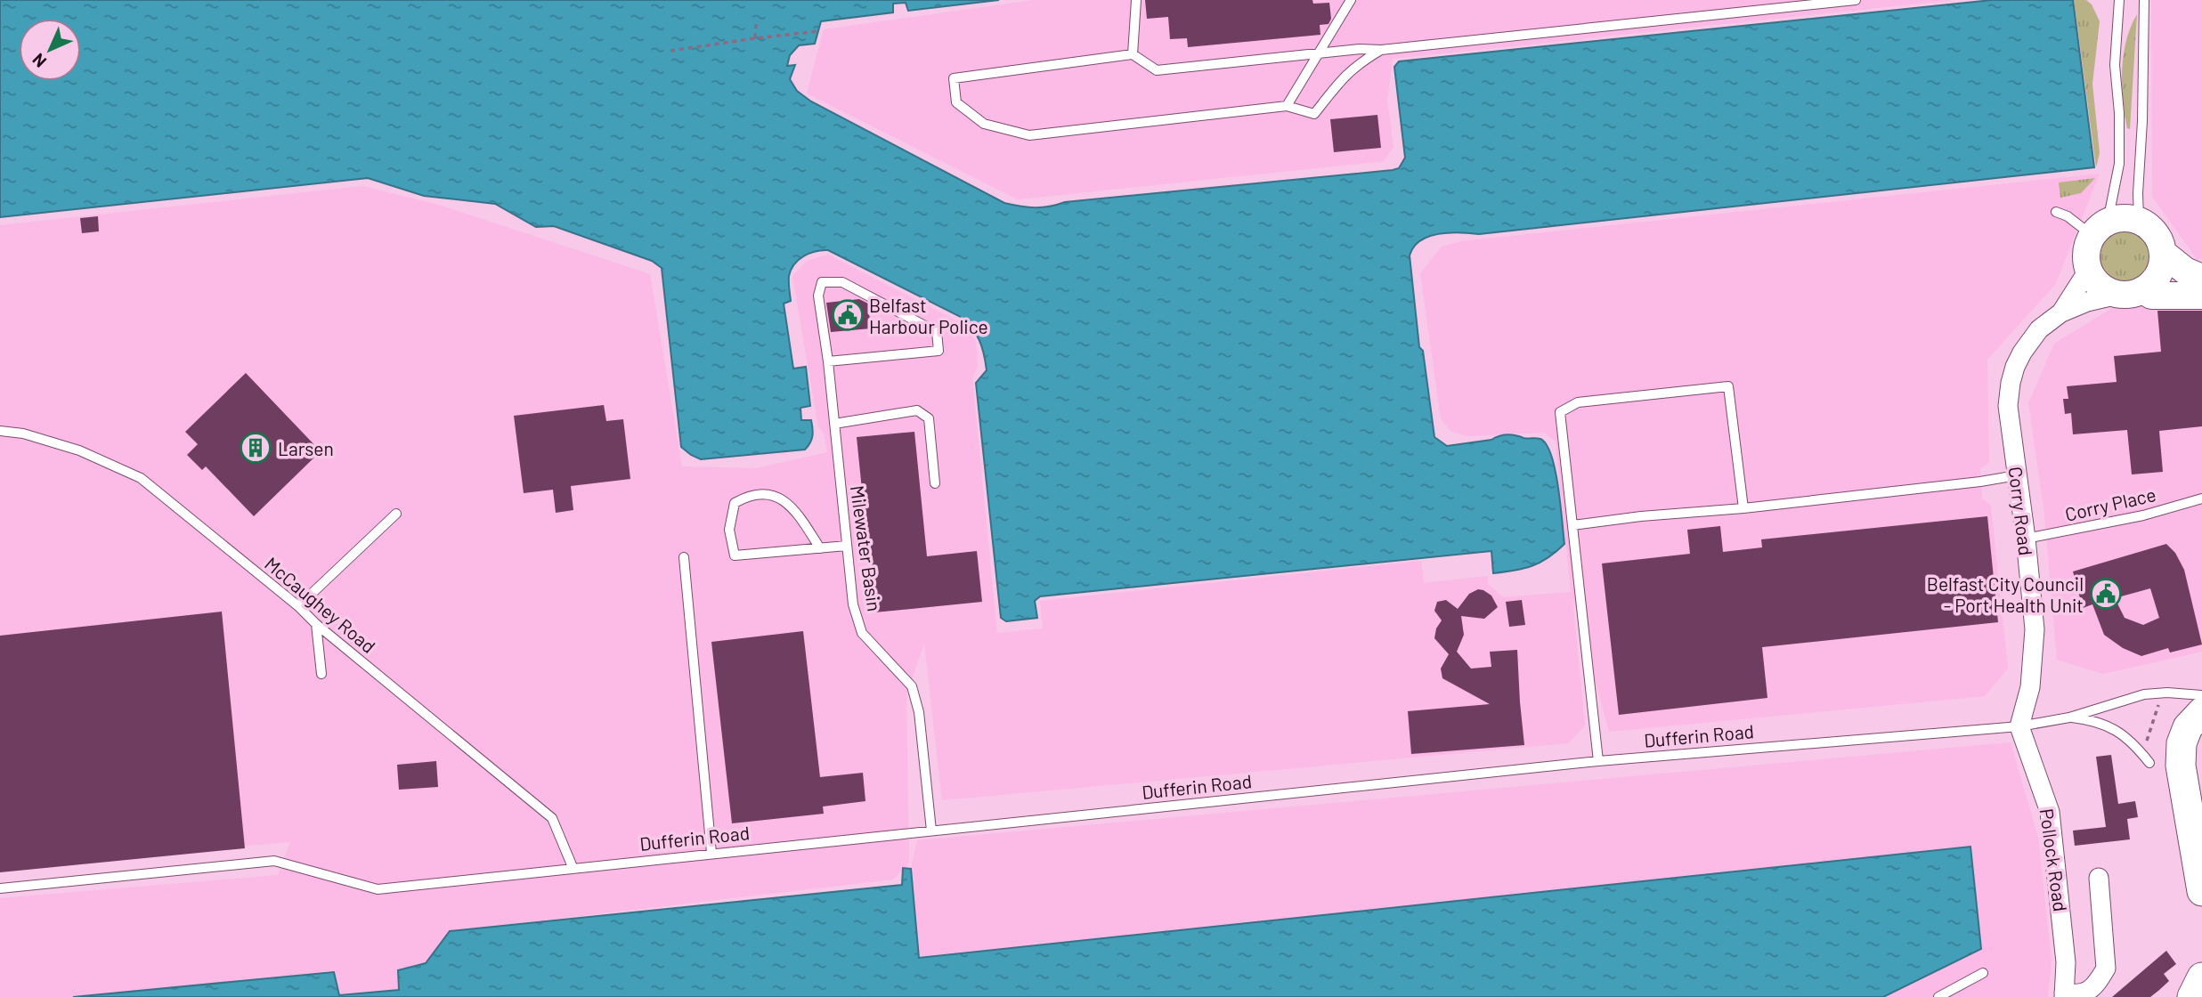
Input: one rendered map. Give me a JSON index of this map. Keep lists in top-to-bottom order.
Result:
{
  "streets": {
    "street": ["Corry Road", "Pollock Road"],
    "lane": [
      "Corry Place",
      "Milewater Basin",
      "McCaughey Road",
      "Dufferin Road"
    ]
  },
  "crossings": [
    ["Corry Place", "Corry Road"],
    ["Corry Road", "Dufferin Road"],
    ["Corry Road", "Pollock Road"],
    ["Milewater Basin", "Dufferin Road"],
    ["McCaughey Road", "Dufferin Road"],
    ["Dufferin Road", "Pollock Road"]
  ],
  "places": {
    "public building": ["Belfast Harbour Police", "Belfast City Council - Port Health Unit"],
    "building": ["Larsen"]
  },
  "north": "bottom left"
}
